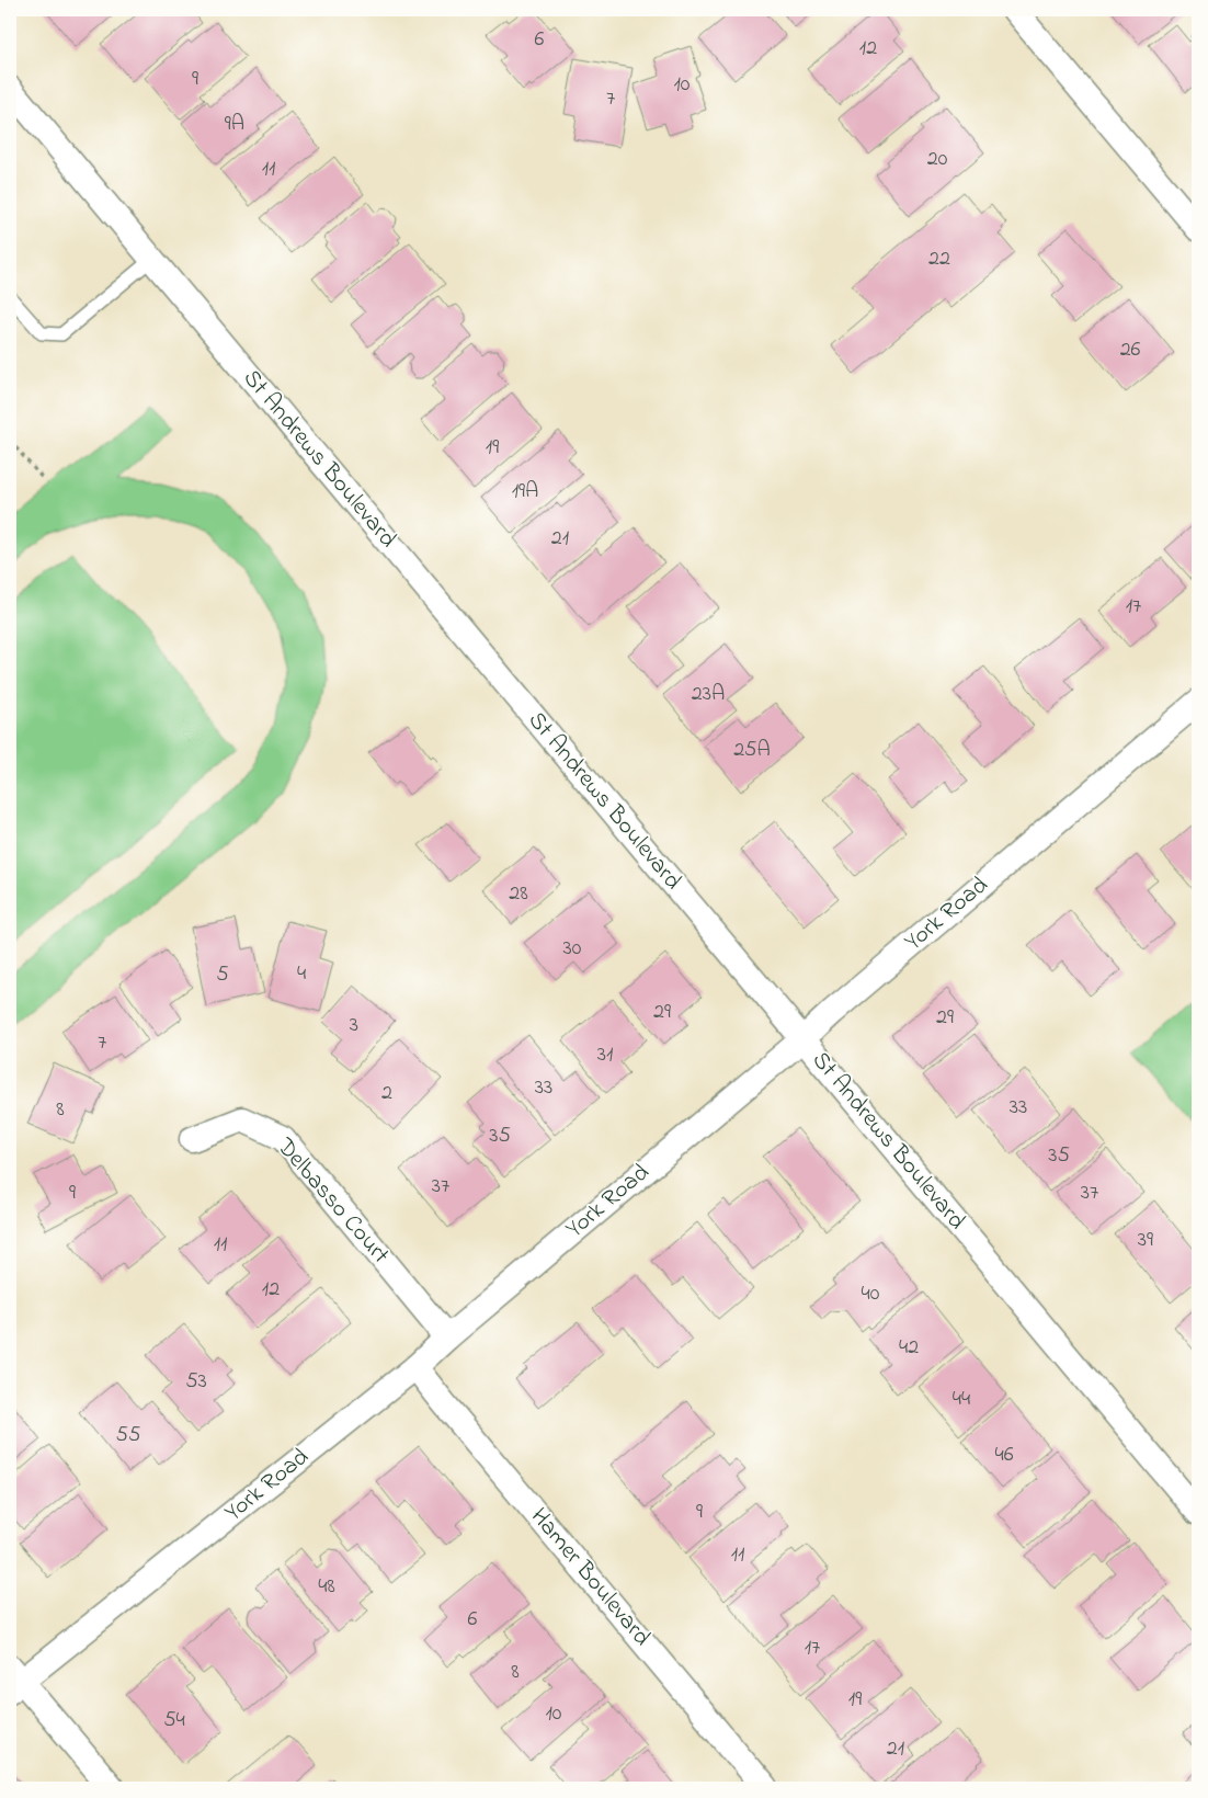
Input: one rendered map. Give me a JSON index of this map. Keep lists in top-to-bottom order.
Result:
{
  "streets": {
    "street": [
      "St Andrews Boulevard",
      "York Road",
      "Delbasso Court",
      "Hamer Boulevard"
    ]
  },
  "crossings": [
    ["St Andrews Boulevard", "York Road"],
    ["York Road", "Delbasso Court"],
    ["York Road", "Hamer Boulevard"]
  ],
  "house_numbers": [
    "6",
    "12",
    "9",
    "10",
    "7",
    "9A",
    "20",
    "11",
    "22",
    "26",
    "19",
    "19A",
    "21",
    "17",
    "23A",
    "25A",
    "28",
    "30",
    "4",
    "5",
    "29",
    "29",
    "3",
    "7",
    "31",
    "33",
    "2",
    "33",
    "8",
    "35",
    "35",
    "37",
    "9",
    "37",
    "39",
    "11",
    "12",
    "40",
    "42",
    "53",
    "44",
    "55",
    "46",
    "9",
    "11",
    "48",
    "6",
    "17",
    "8",
    "19",
    "10",
    "54",
    "21"
  ]
}
